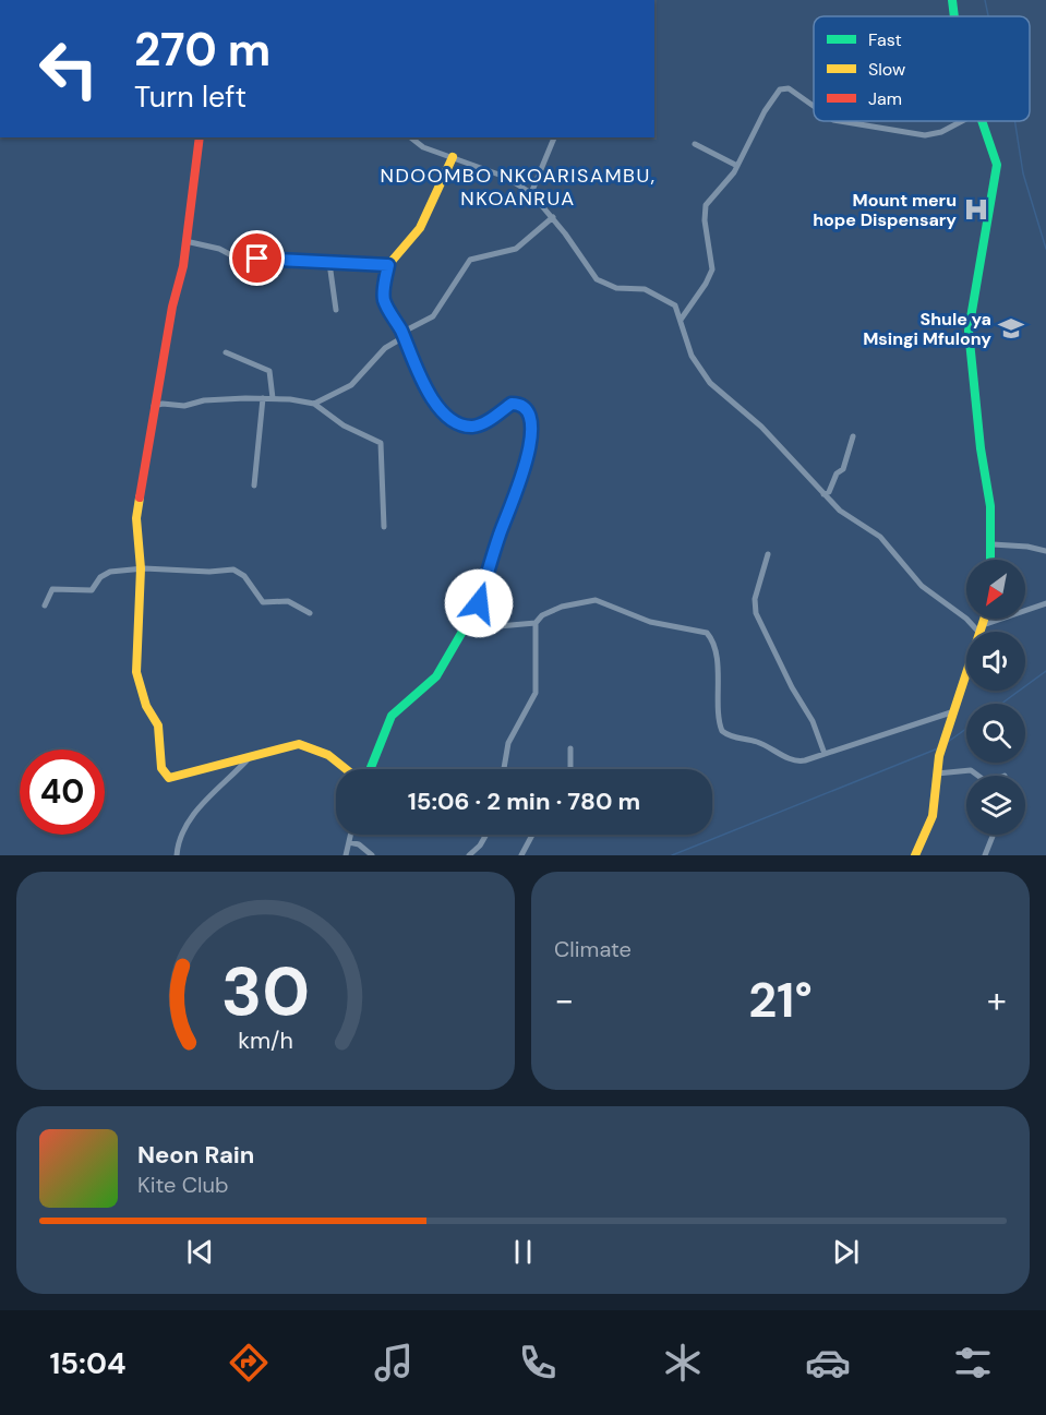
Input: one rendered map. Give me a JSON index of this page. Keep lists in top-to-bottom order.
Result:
{
  "districts": ["NDOOMBO NKOARISAMBU, NKOANRUA"],
  "places": {
    "hospital": ["Mount meru hope Dispensary"],
    "school or university": ["Shule ya Msingi Mfulony"]
  },
  "legend": ["Fast", "Slow", "Jam"],
  "north": "bottom left",
  "page": {
    "turn": ["270 m", "Turn left"],
    "limit": "40",
    "trip": "15:06 · 2 min · 780 m",
    "tile": "Climate",
    "heat": ["−", "21°", "+"],
    "song": ["Neon Rain", "Kite Club"],
    "tabs": "15:04",
    "gauge": ["30", "km/h"]
  }
}
